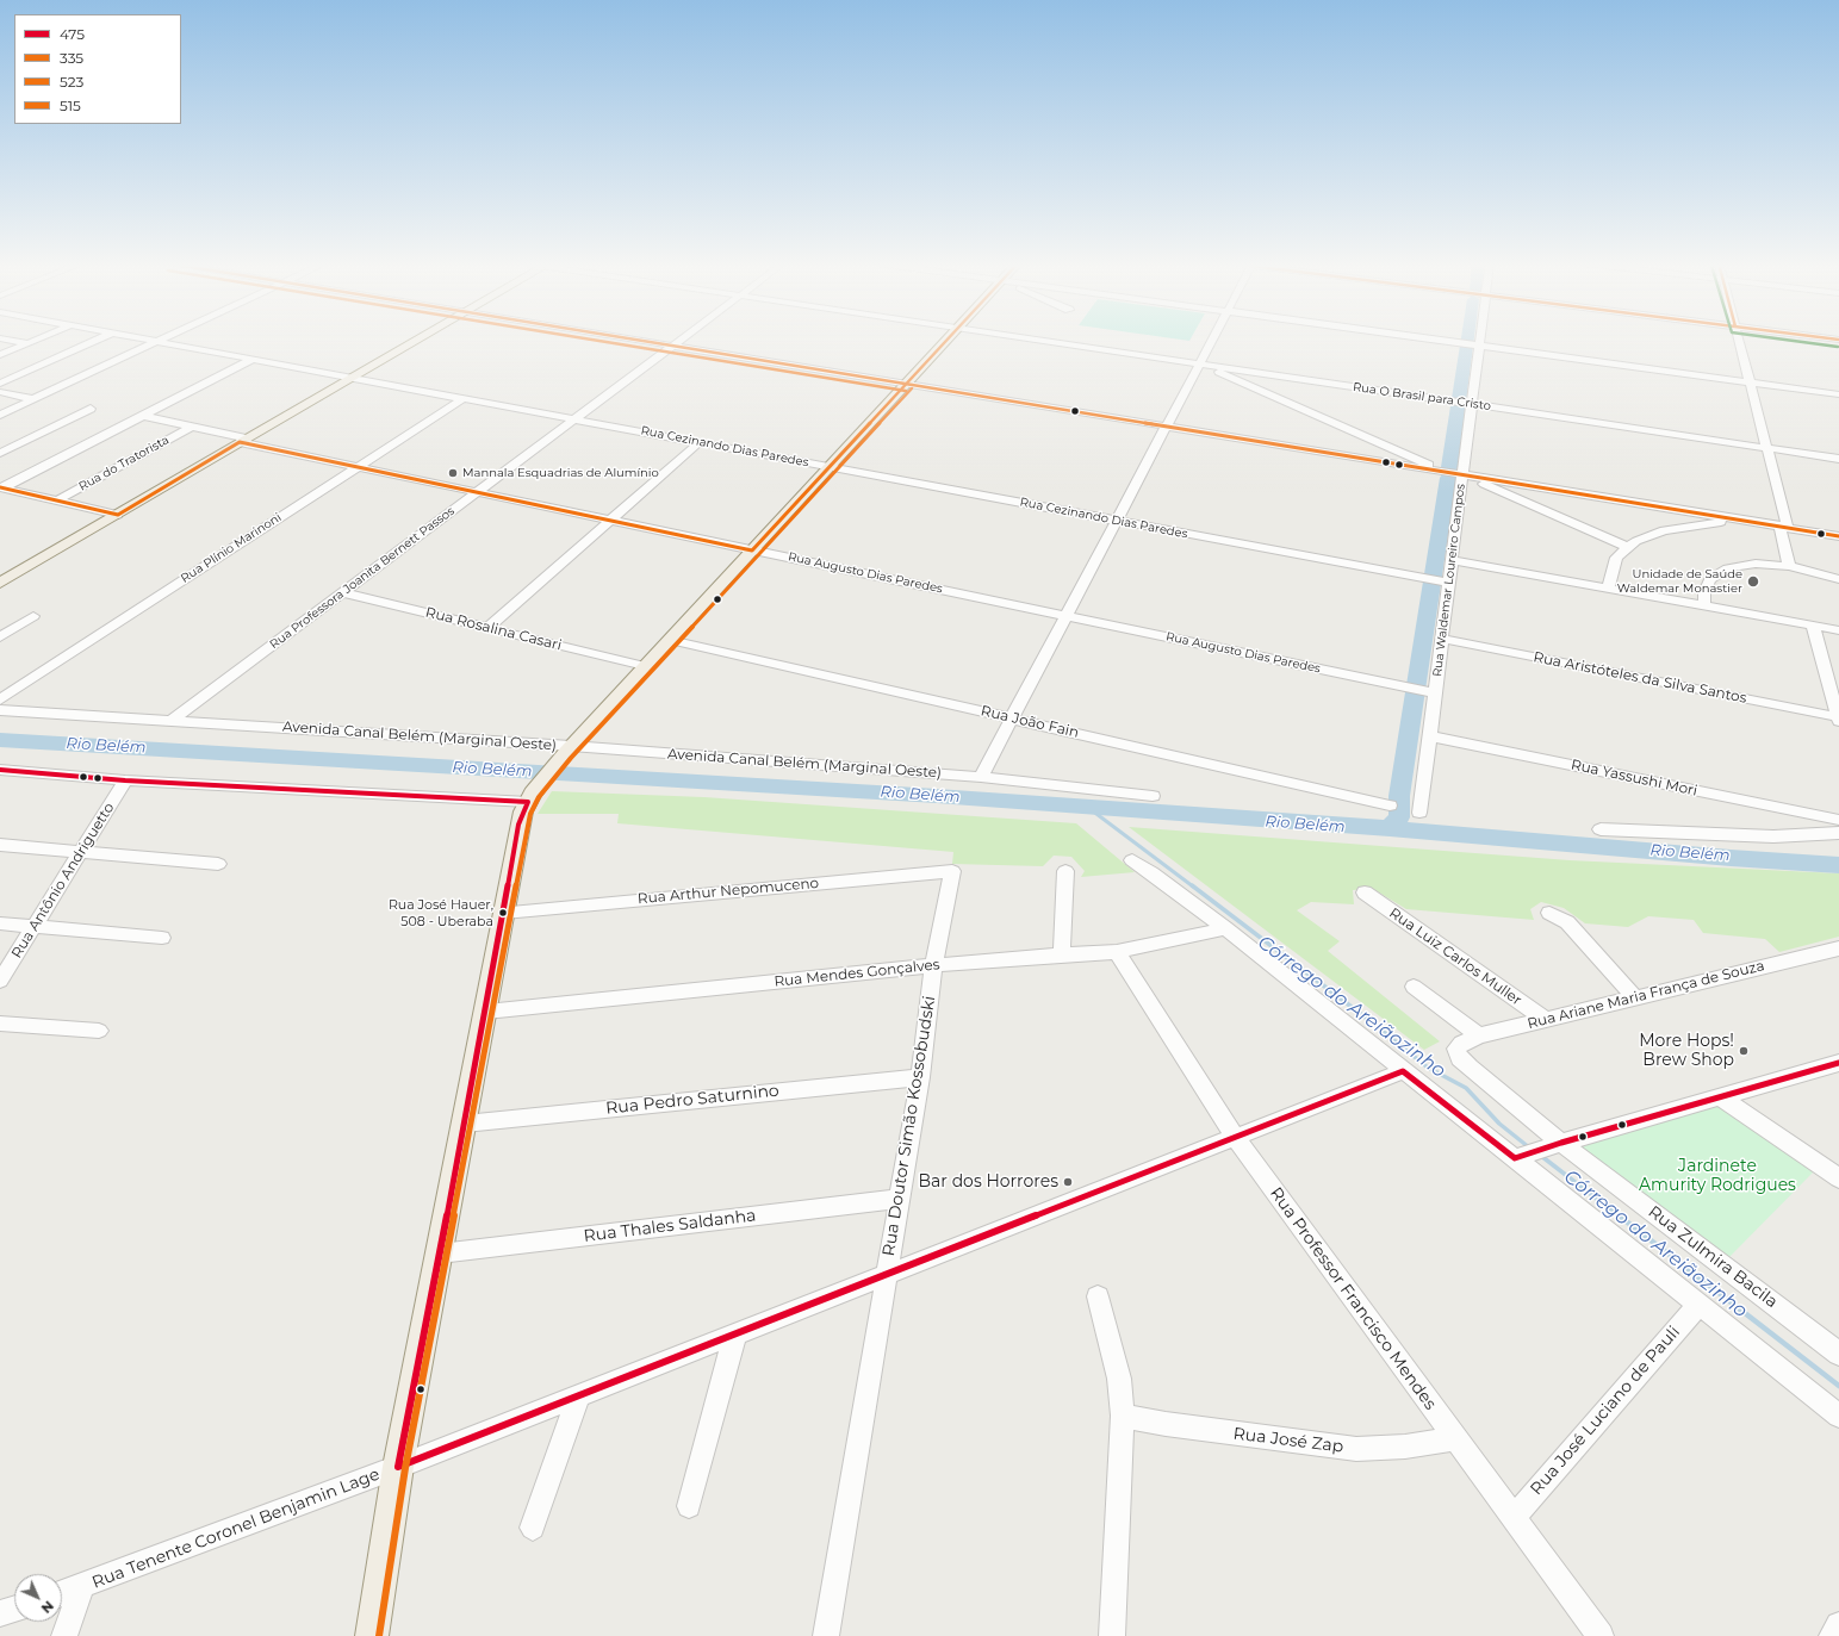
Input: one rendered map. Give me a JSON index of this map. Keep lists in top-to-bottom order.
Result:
{
  "streets": {
    "street": [
      "Rua O Brasil para Cristo",
      "Rua Cezinando Dias Paredes",
      "Rua do Tratorista",
      "Rua Plínio Marinoni",
      "Rua Augusto Dias Paredes",
      "Rua Professora Joanita Bernett Passos",
      "Rua Waldemar Loureiro Campos",
      "Rua Rosalina Casari",
      "Rua Aristóteles da Silva Santos",
      "Rua João Fain",
      "Avenida Canal Belém (Marginal Oeste)",
      "Rua Yassushi Mori",
      "Rua Antônio Andriguetto",
      "Rua Arthur Nepomuceno",
      "Rua Luiz Carlos Muller",
      "Rua Mendes Gonçalves",
      "Rua Ariane Maria França de Souza",
      "Rua Pedro Saturnino",
      "Rua Doutor Simão Kossobudski",
      "Rua Thales Saldanha",
      "Rua Zulmira Bacila",
      "Rua Professor Francisco Mendes",
      "Rua José Luciano de Pauli",
      "Rua José Zap",
      "Rua Tenente Coronel Benjamin Lage"
    ]
  },
  "crossings": [
    ["Rua O Brasil para Cristo", "Rua Waldemar Loureiro Campos"],
    ["Rua Cezinando Dias Paredes", "Rua Plínio Marinoni"],
    ["Rua Cezinando Dias Paredes", "Rua Professora Joanita Bernett Passos"],
    ["Rua Cezinando Dias Paredes", "Rua Waldemar Loureiro Campos"],
    ["Rua do Tratorista", "Rua Augusto Dias Paredes"],
    ["Rua Plínio Marinoni", "Rua Augusto Dias Paredes"],
    ["Rua Augusto Dias Paredes", "Rua Professora Joanita Bernett Passos"],
    ["Rua Augusto Dias Paredes", "Rua Waldemar Loureiro Campos"],
    ["Rua Professora Joanita Bernett Passos", "Rua Rosalina Casari"],
    ["Rua Professora Joanita Bernett Passos", "Avenida Canal Belém (Marginal Oeste)"],
    ["Rua Waldemar Loureiro Campos", "Rua Aristóteles da Silva Santos"],
    ["Rua Waldemar Loureiro Campos", "Rua Yassushi Mori"],
    ["Rua Arthur Nepomuceno", "Rua Doutor Simão Kossobudski"],
    ["Rua Luiz Carlos Muller", "Rua Ariane Maria França de Souza"],
    ["Rua Mendes Gonçalves", "Rua Doutor Simão Kossobudski"],
    ["Rua Mendes Gonçalves", "Rua Professor Francisco Mendes"],
    ["Rua Ariane Maria França de Souza", "Rua Zulmira Bacila"],
    ["Rua Pedro Saturnino", "Rua Doutor Simão Kossobudski"],
    ["Rua Doutor Simão Kossobudski", "Rua Thales Saldanha"],
    ["Rua Doutor Simão Kossobudski", "Rua Tenente Coronel Benjamin Lage"],
    ["Rua Professor Francisco Mendes", "Rua José Luciano de Pauli"],
    ["Rua Professor Francisco Mendes", "Rua José Zap"],
    ["Rua Professor Francisco Mendes", "Rua Tenente Coronel Benjamin Lage"]
  ],
  "water": ["Rio Belém", "Córrego do Areiãozinho"],
  "parks": ["Jardinete Amurity Rodrigues"],
  "places": [
    "Mannala Esquadrias de Alumínio",
    "Unidade de Saúde Waldemar Monastier",
    "Rua José Hauer, 508 - Uberaba",
    "More Hops! Brew Shop",
    "Bar dos Horrores"
  ],
  "lines": [
    "transit line 335",
    "transit line 523",
    "transit line 515",
    "transit line 475"
  ],
  "legend": [
    "475",
    "335",
    "523",
    "515"
  ],
  "north": "bottom right"
}
